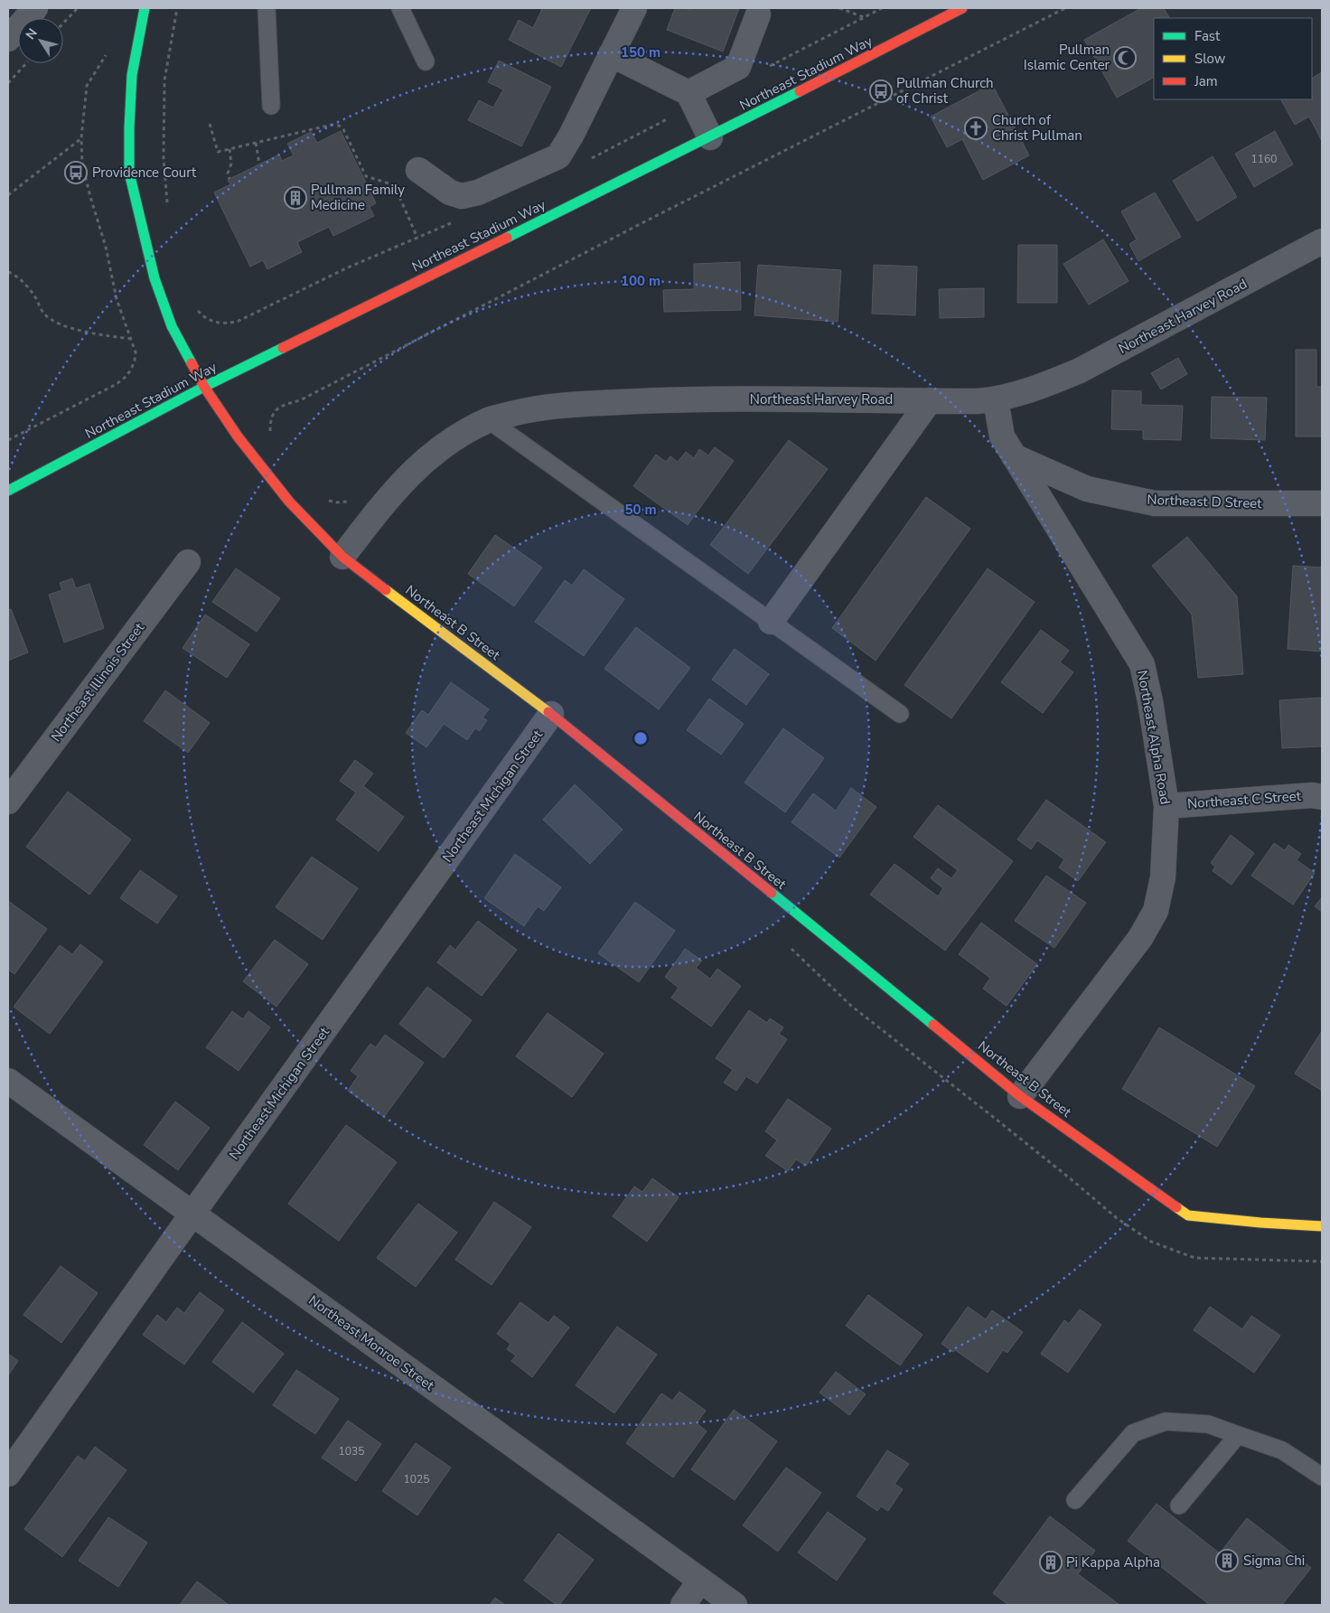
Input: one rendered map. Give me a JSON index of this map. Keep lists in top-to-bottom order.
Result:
{
  "streets": {
    "street": [
      "Northeast Stadium Way",
      "Northeast Harvey Road",
      "Northeast D Street",
      "Northeast B Street",
      "Northeast Illinois Street",
      "Northeast Alpha Road",
      "Northeast Michigan Street",
      "Northeast C Street",
      "Northeast Monroe Street"
    ]
  },
  "crossings": [
    ["Northeast Stadium Way", "Northeast B Street"],
    ["Northeast Harvey Road", "Northeast B Street"],
    ["Northeast Harvey Road", "Northeast Alpha Road"],
    ["Northeast D Street", "Northeast Alpha Road"],
    ["Northeast B Street", "Northeast Alpha Road"],
    ["Northeast B Street", "Northeast Michigan Street"],
    ["Northeast Alpha Road", "Northeast C Street"],
    ["Northeast Michigan Street", "Northeast Monroe Street"]
  ],
  "places": {
    "mosque": ["Pullman Islamic Center"],
    "bus stop": ["Pullman Church of Christ", "Providence Court"],
    "church": ["Church of Christ Pullman"],
    "building": ["Pullman Family Medicine", "Sigma Chi", "Pi Kappa Alpha"]
  },
  "house_numbers": ["1160", "1035", "1025"],
  "legend": ["Fast", "Slow", "Jam"],
  "north": "top left",
  "rings": ["150 m", "100 m", "50 m"]
}
